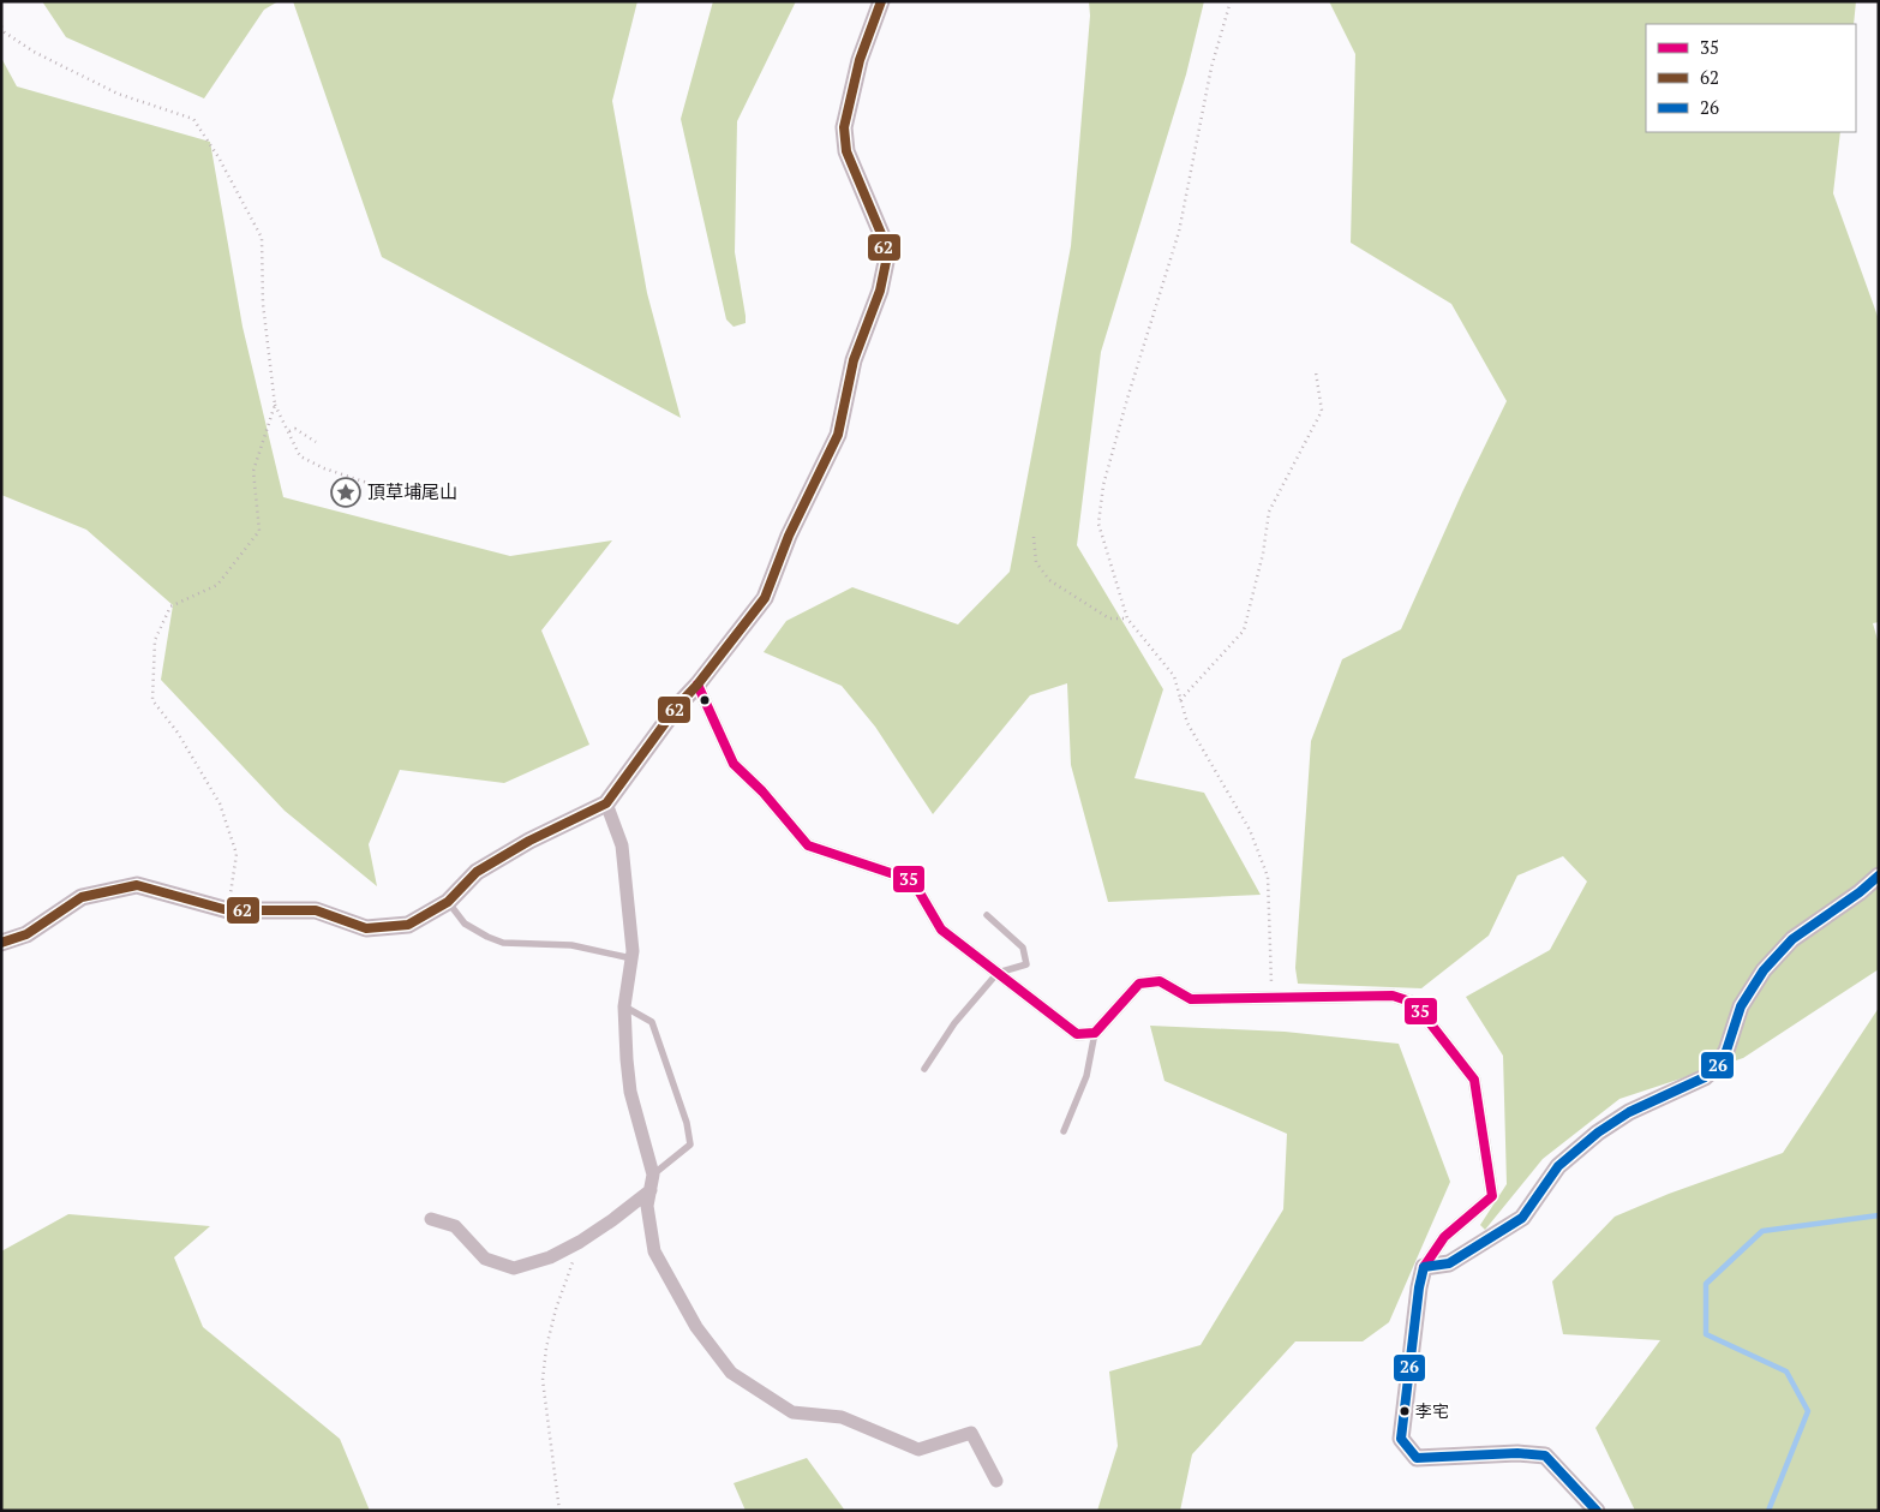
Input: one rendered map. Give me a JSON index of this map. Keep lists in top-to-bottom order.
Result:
{
  "places": {
    "place": ["頂草埔尾山"],
    "other": ["李宅"]
  },
  "lines": ["transit line 62", "transit line 35", "transit line 26"],
  "legend": ["35", "62", "26"]
}
